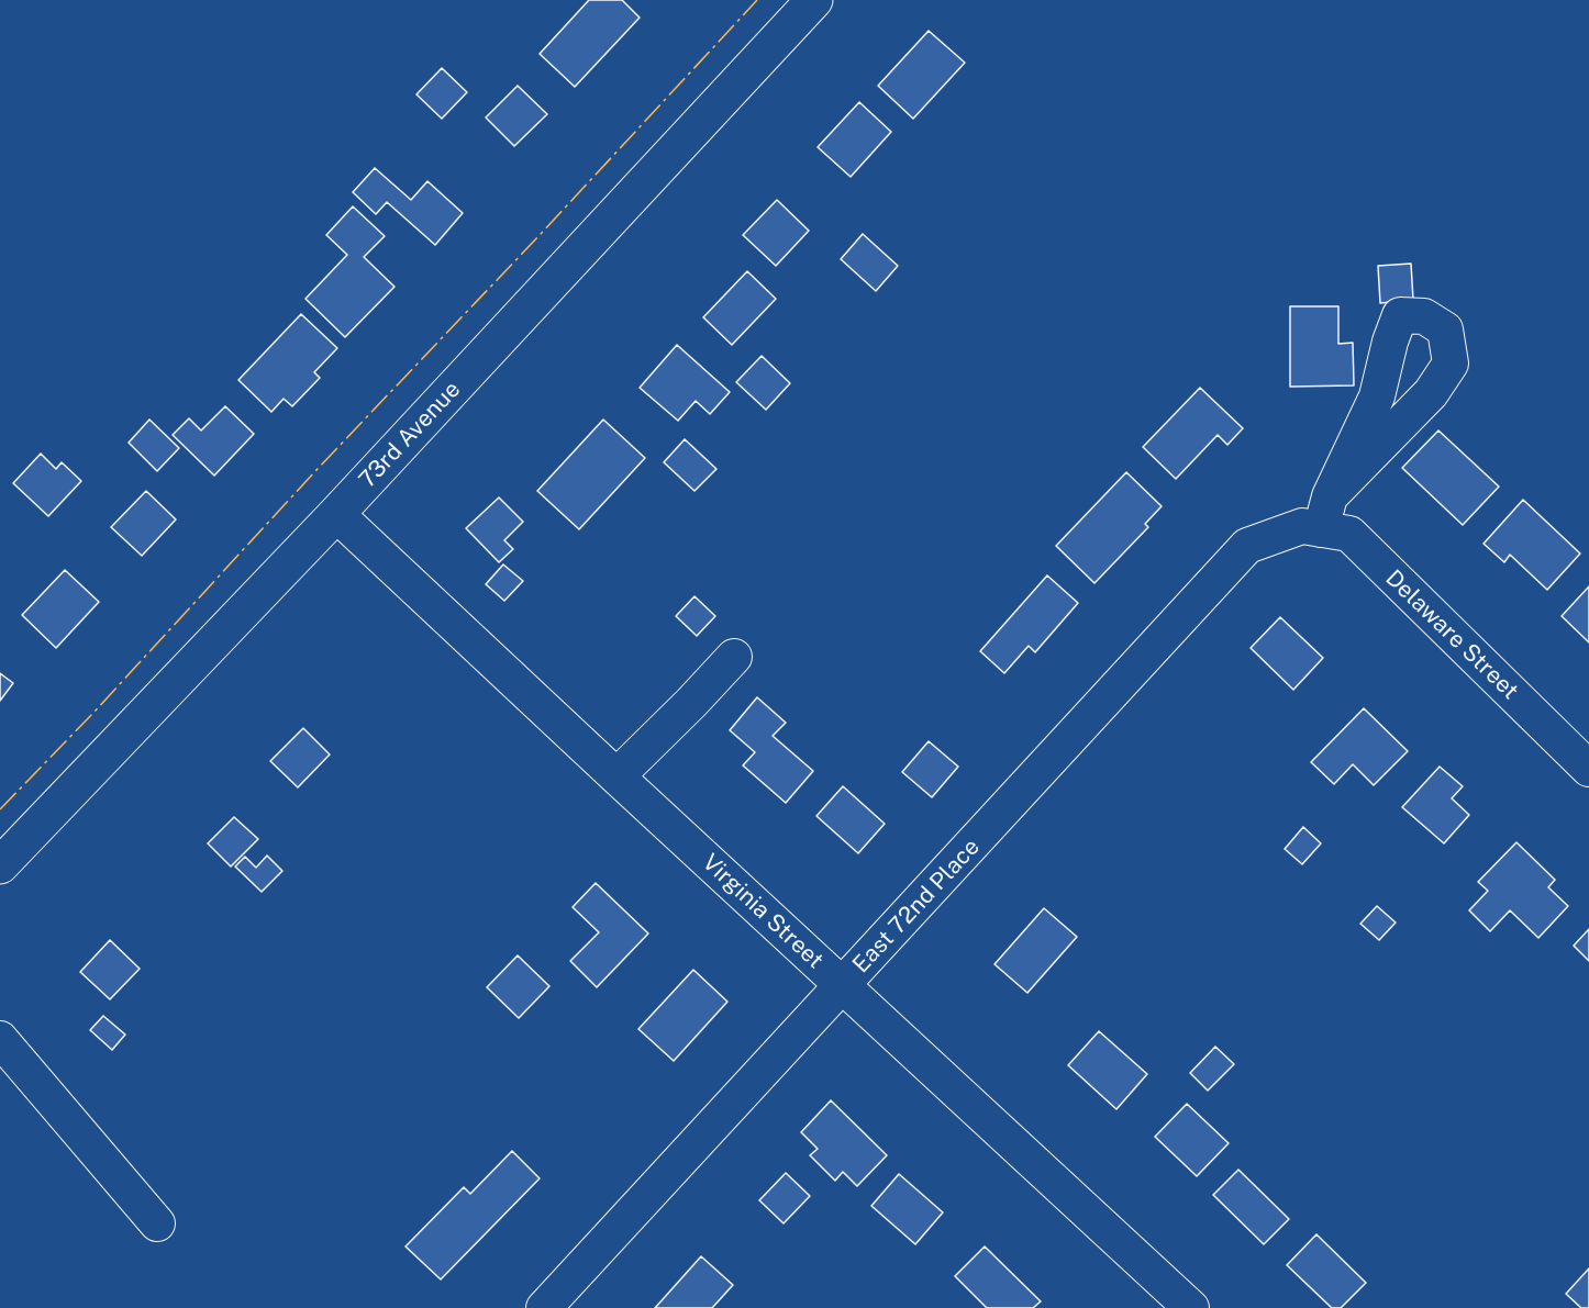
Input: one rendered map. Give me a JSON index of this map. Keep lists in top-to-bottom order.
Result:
{
  "streets": {
    "main road": ["73rd Avenue"],
    "street": ["Delaware Street", "East 72nd Place", "Virginia Street"]
  },
  "crossings": [
    ["73rd Avenue", "Virginia Street"],
    ["Delaware Street", "East 72nd Place"],
    ["East 72nd Place", "Virginia Street"]
  ]
}
